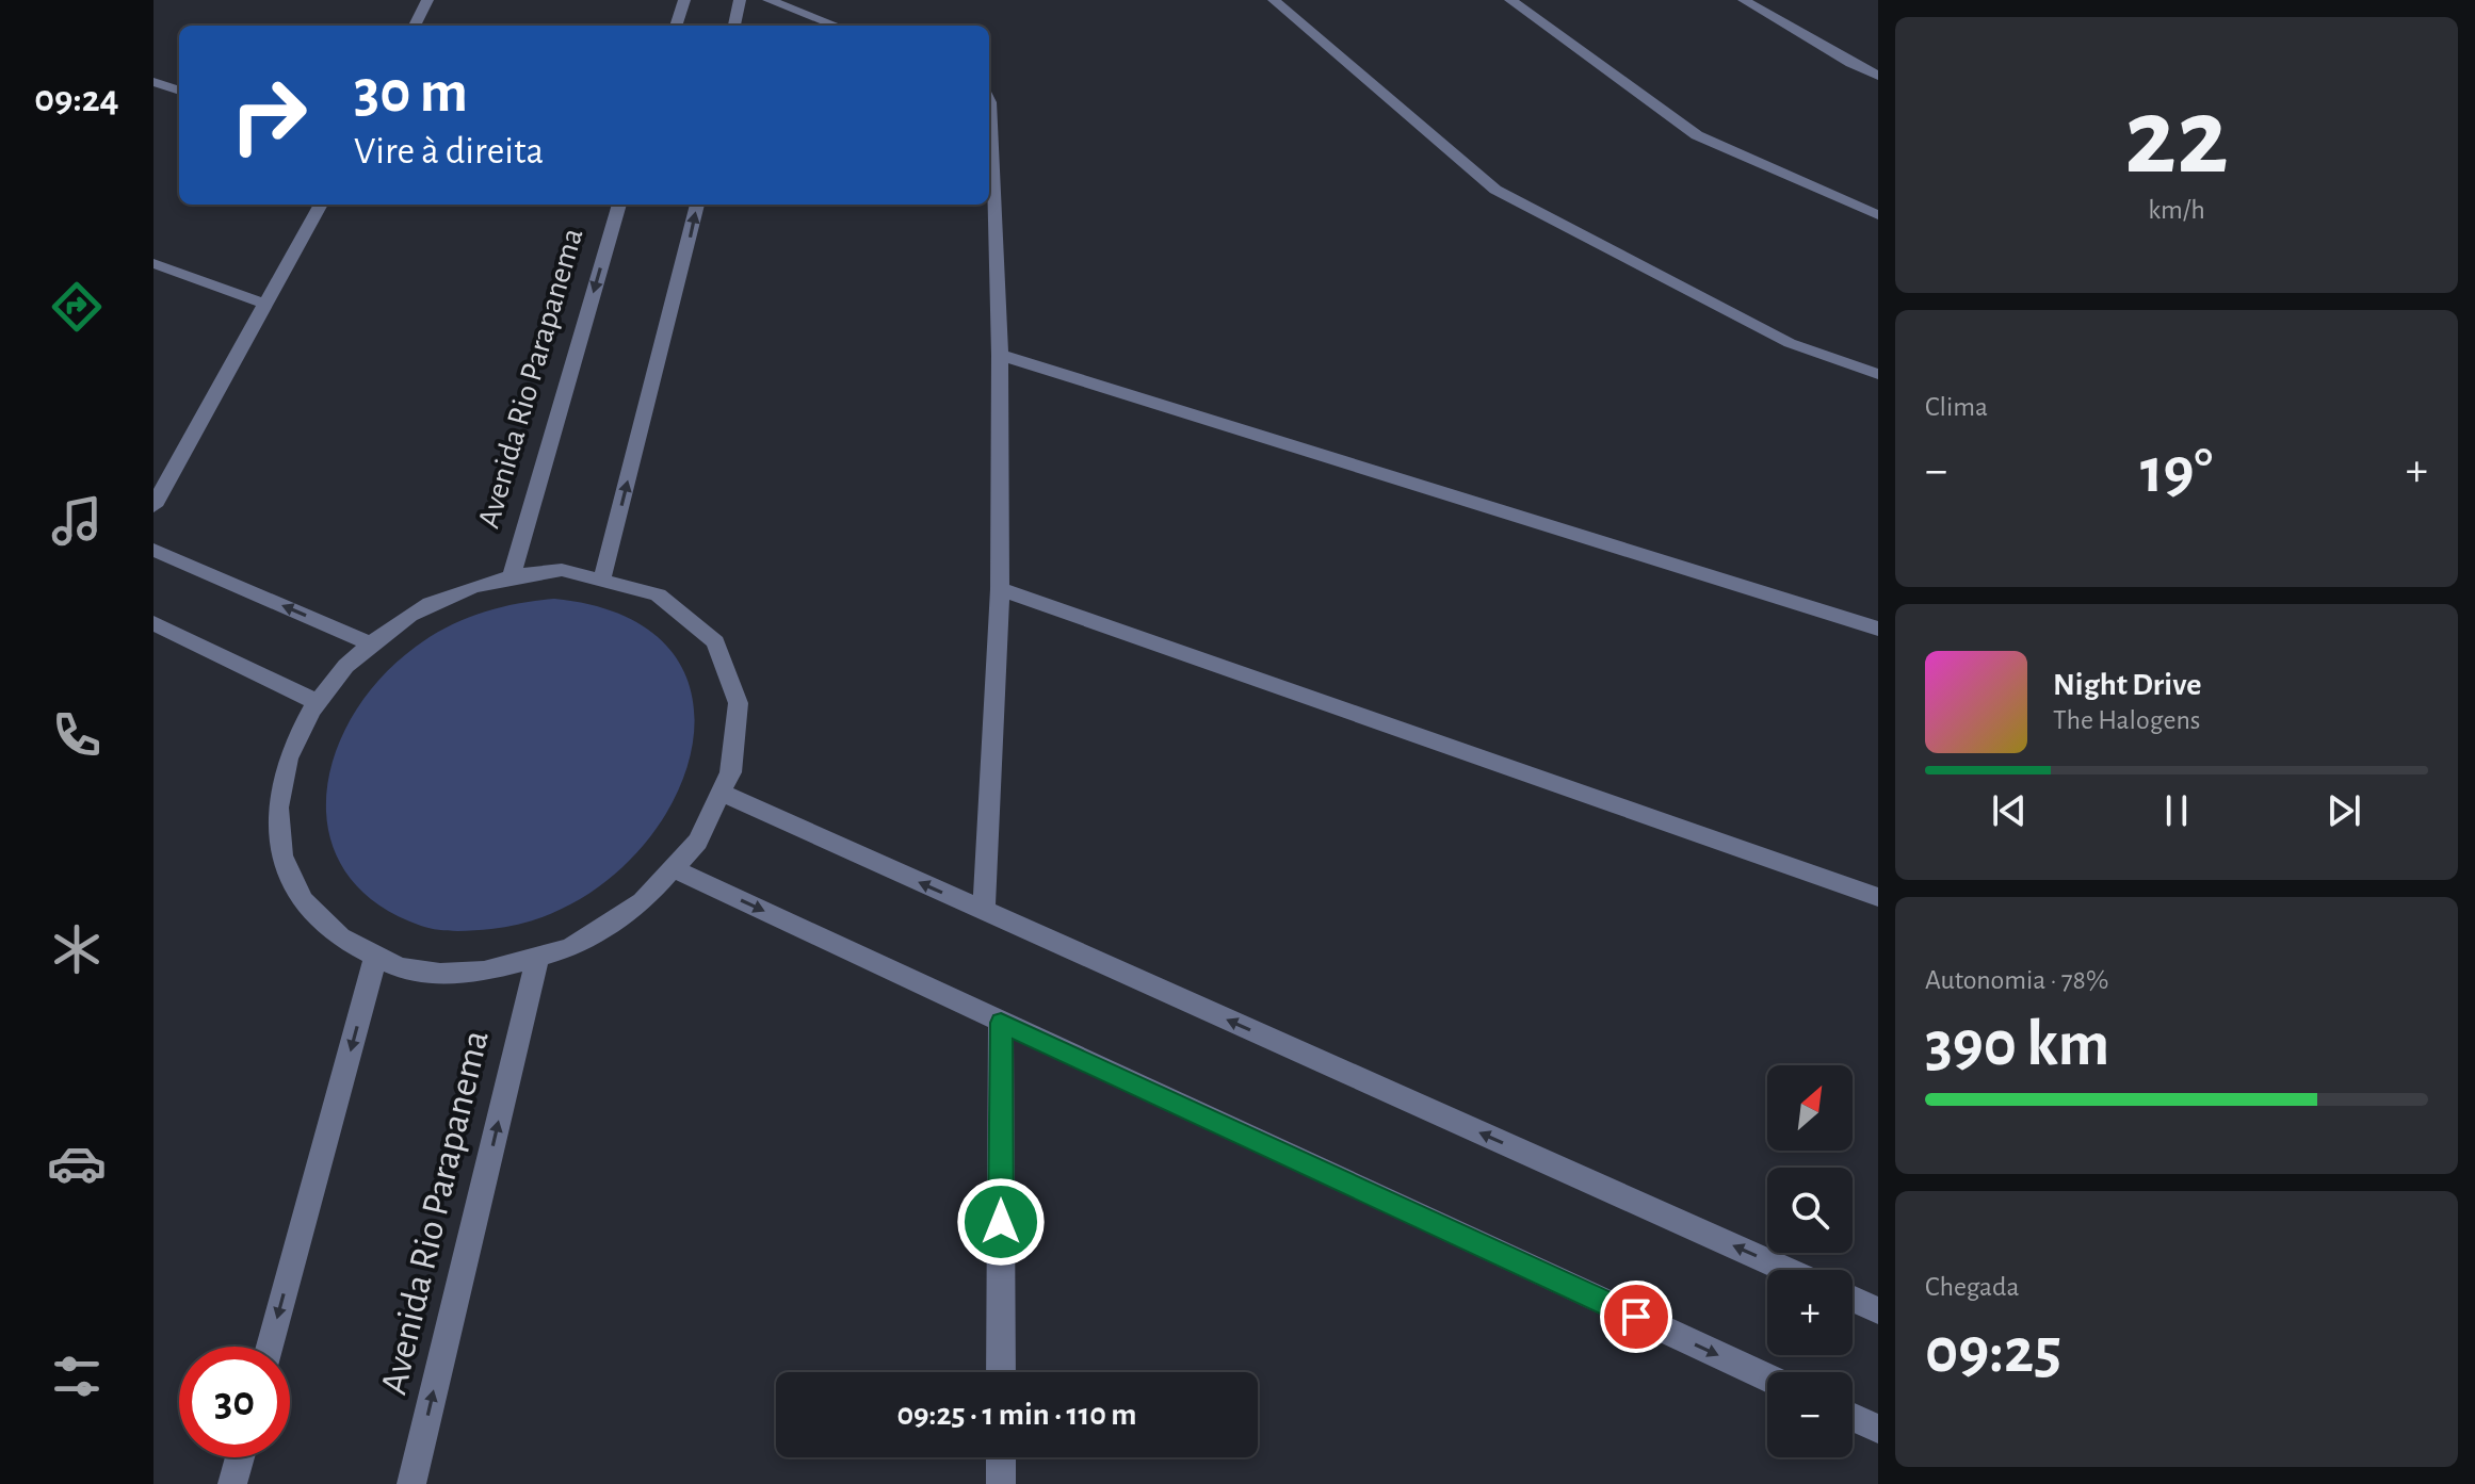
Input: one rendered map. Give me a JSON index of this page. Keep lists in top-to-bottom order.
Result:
{
  "streets": {
    "street": ["Avenida Rio Parapanema"]
  },
  "north": "top right",
  "page": {
    "tabs": "09:24",
    "tile": [
      ["22", "km/h"],
      "Clima",
      ["Autonomia · 78%", "390 km"],
      ["Chegada", "09:25"]
    ],
    "turn": ["30 m", "Vire à direita"],
    "heat": ["−", "19°", "+"],
    "song": ["Night Drive", "The Halogens"],
    "map_buttons": ["+", "−"],
    "limit": "30",
    "trip": "09:25 · 1 min · 110 m"
  }
}
